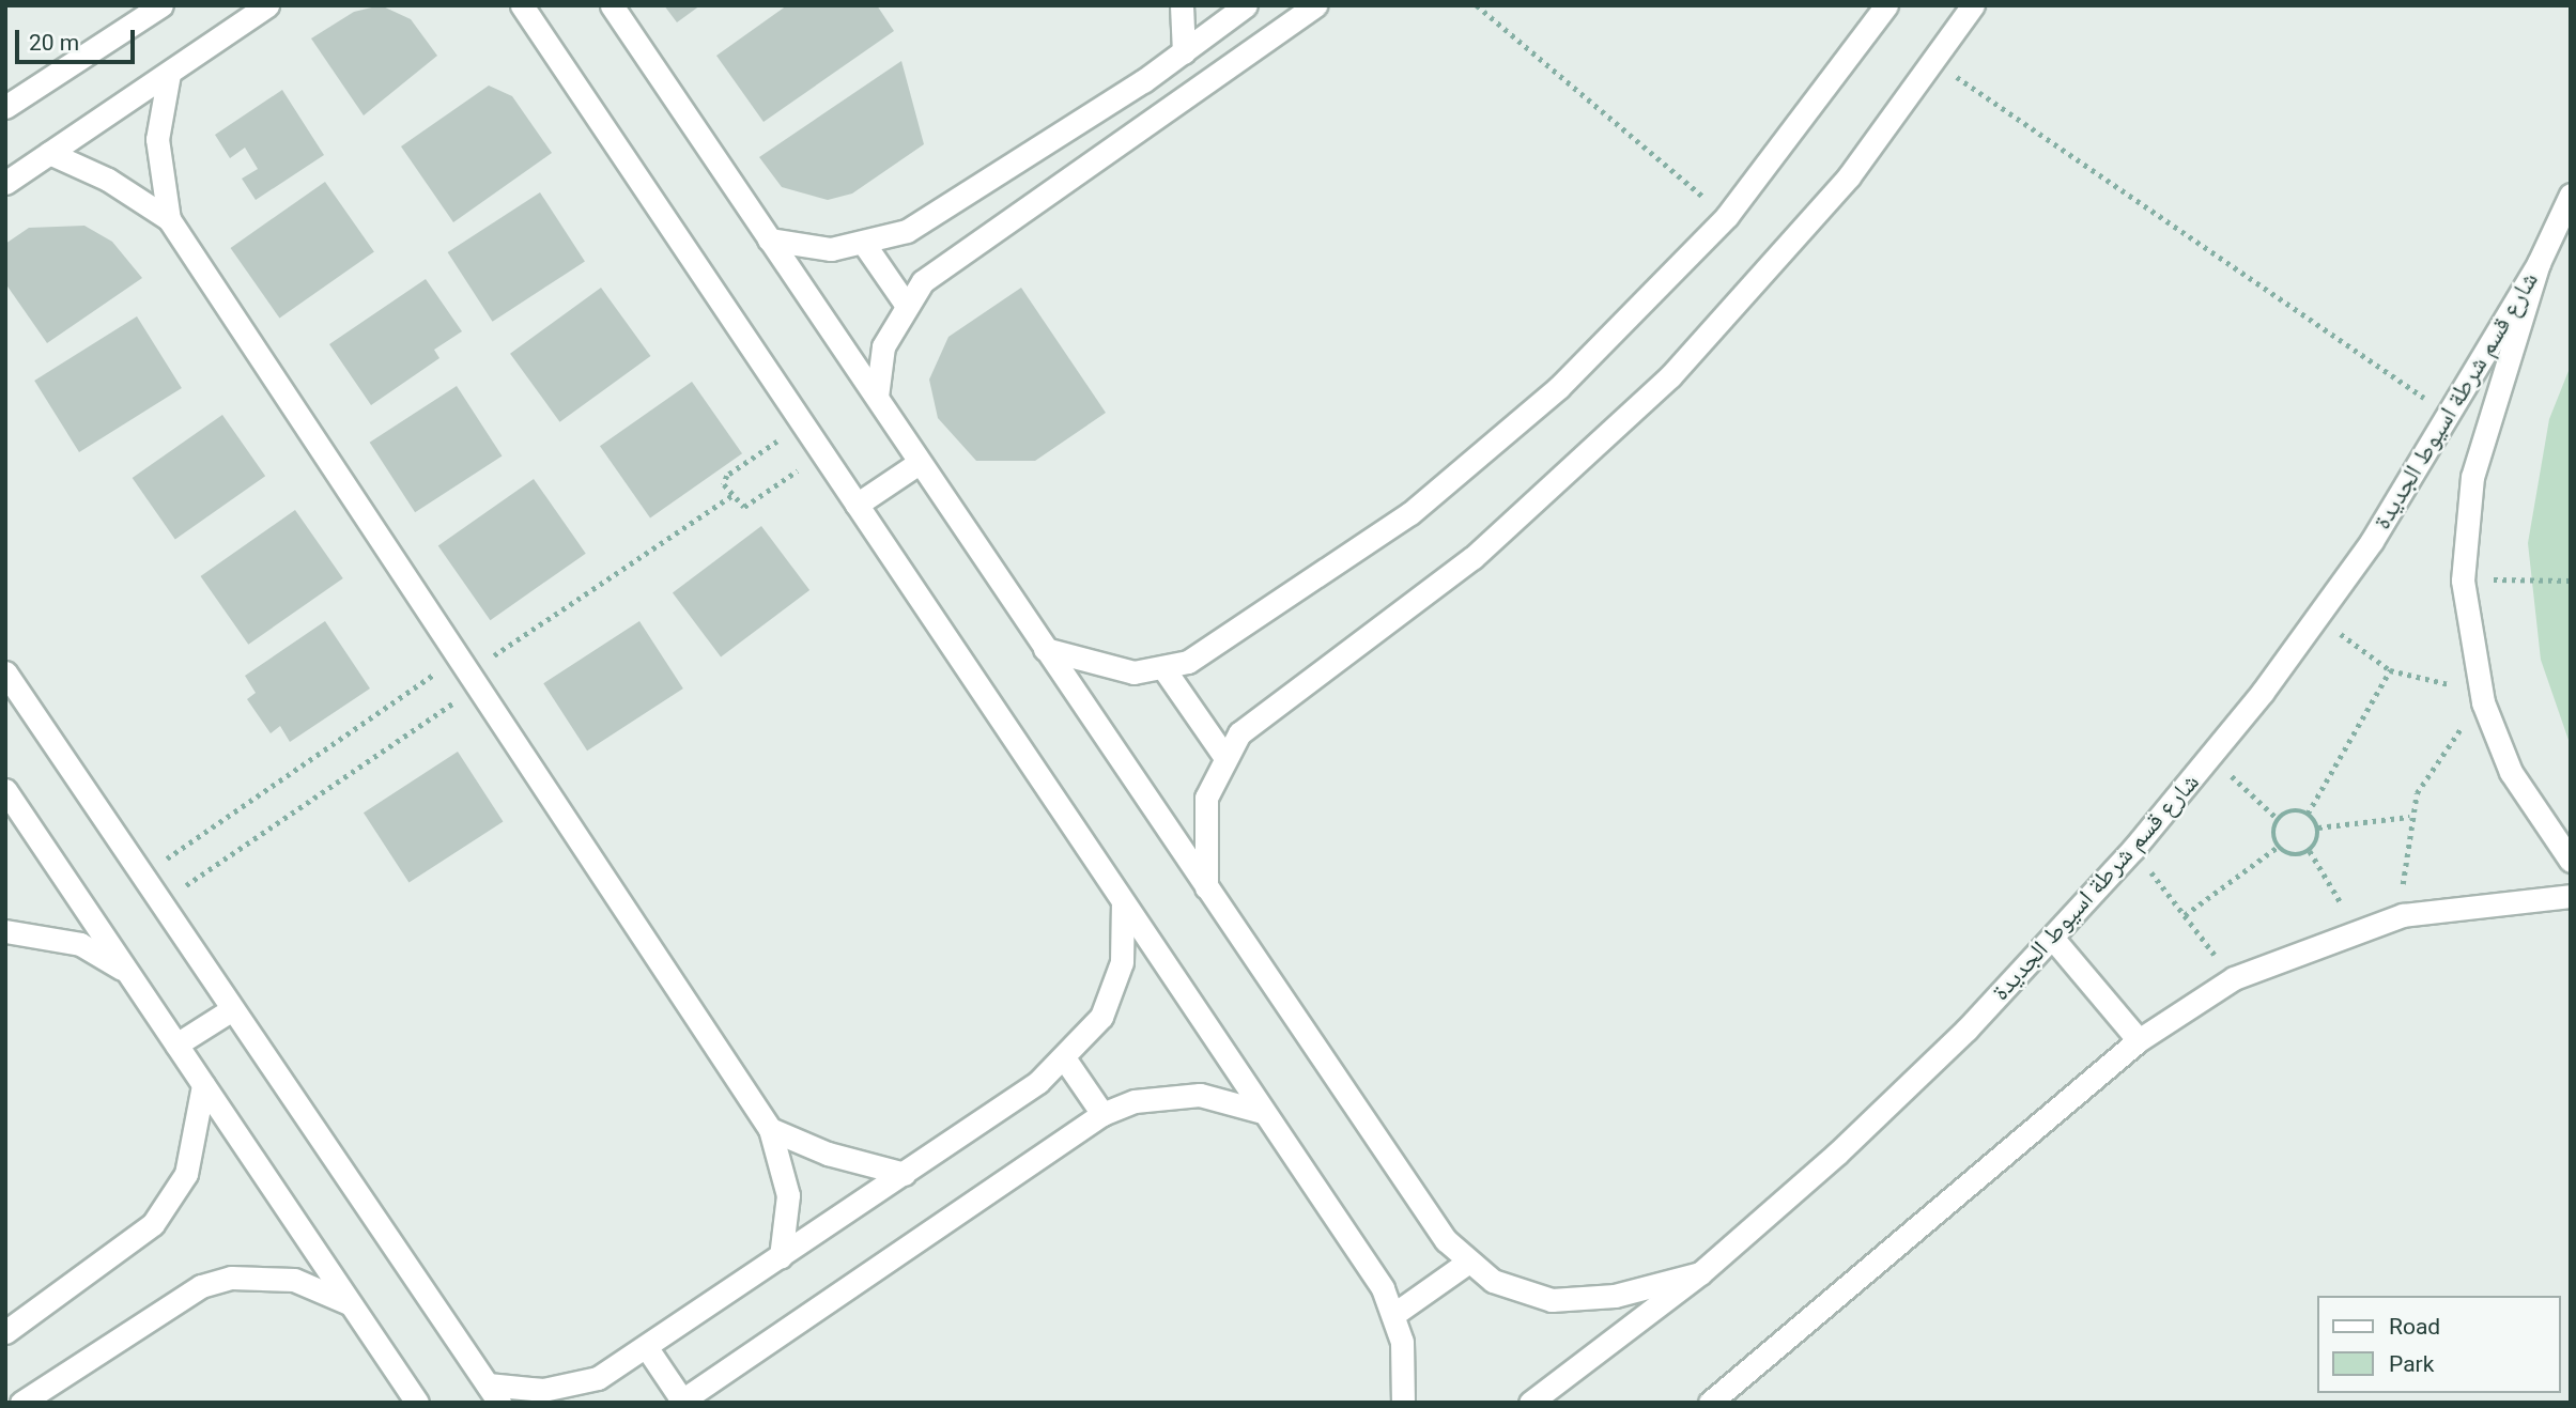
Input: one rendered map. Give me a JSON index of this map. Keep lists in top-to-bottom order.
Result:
{
  "streets": {
    "street": ["شارع قسم شرطة اسيوط الجديدة"]
  },
  "legend": ["Road", "Park"],
  "scale_bar": "20 m"
}
